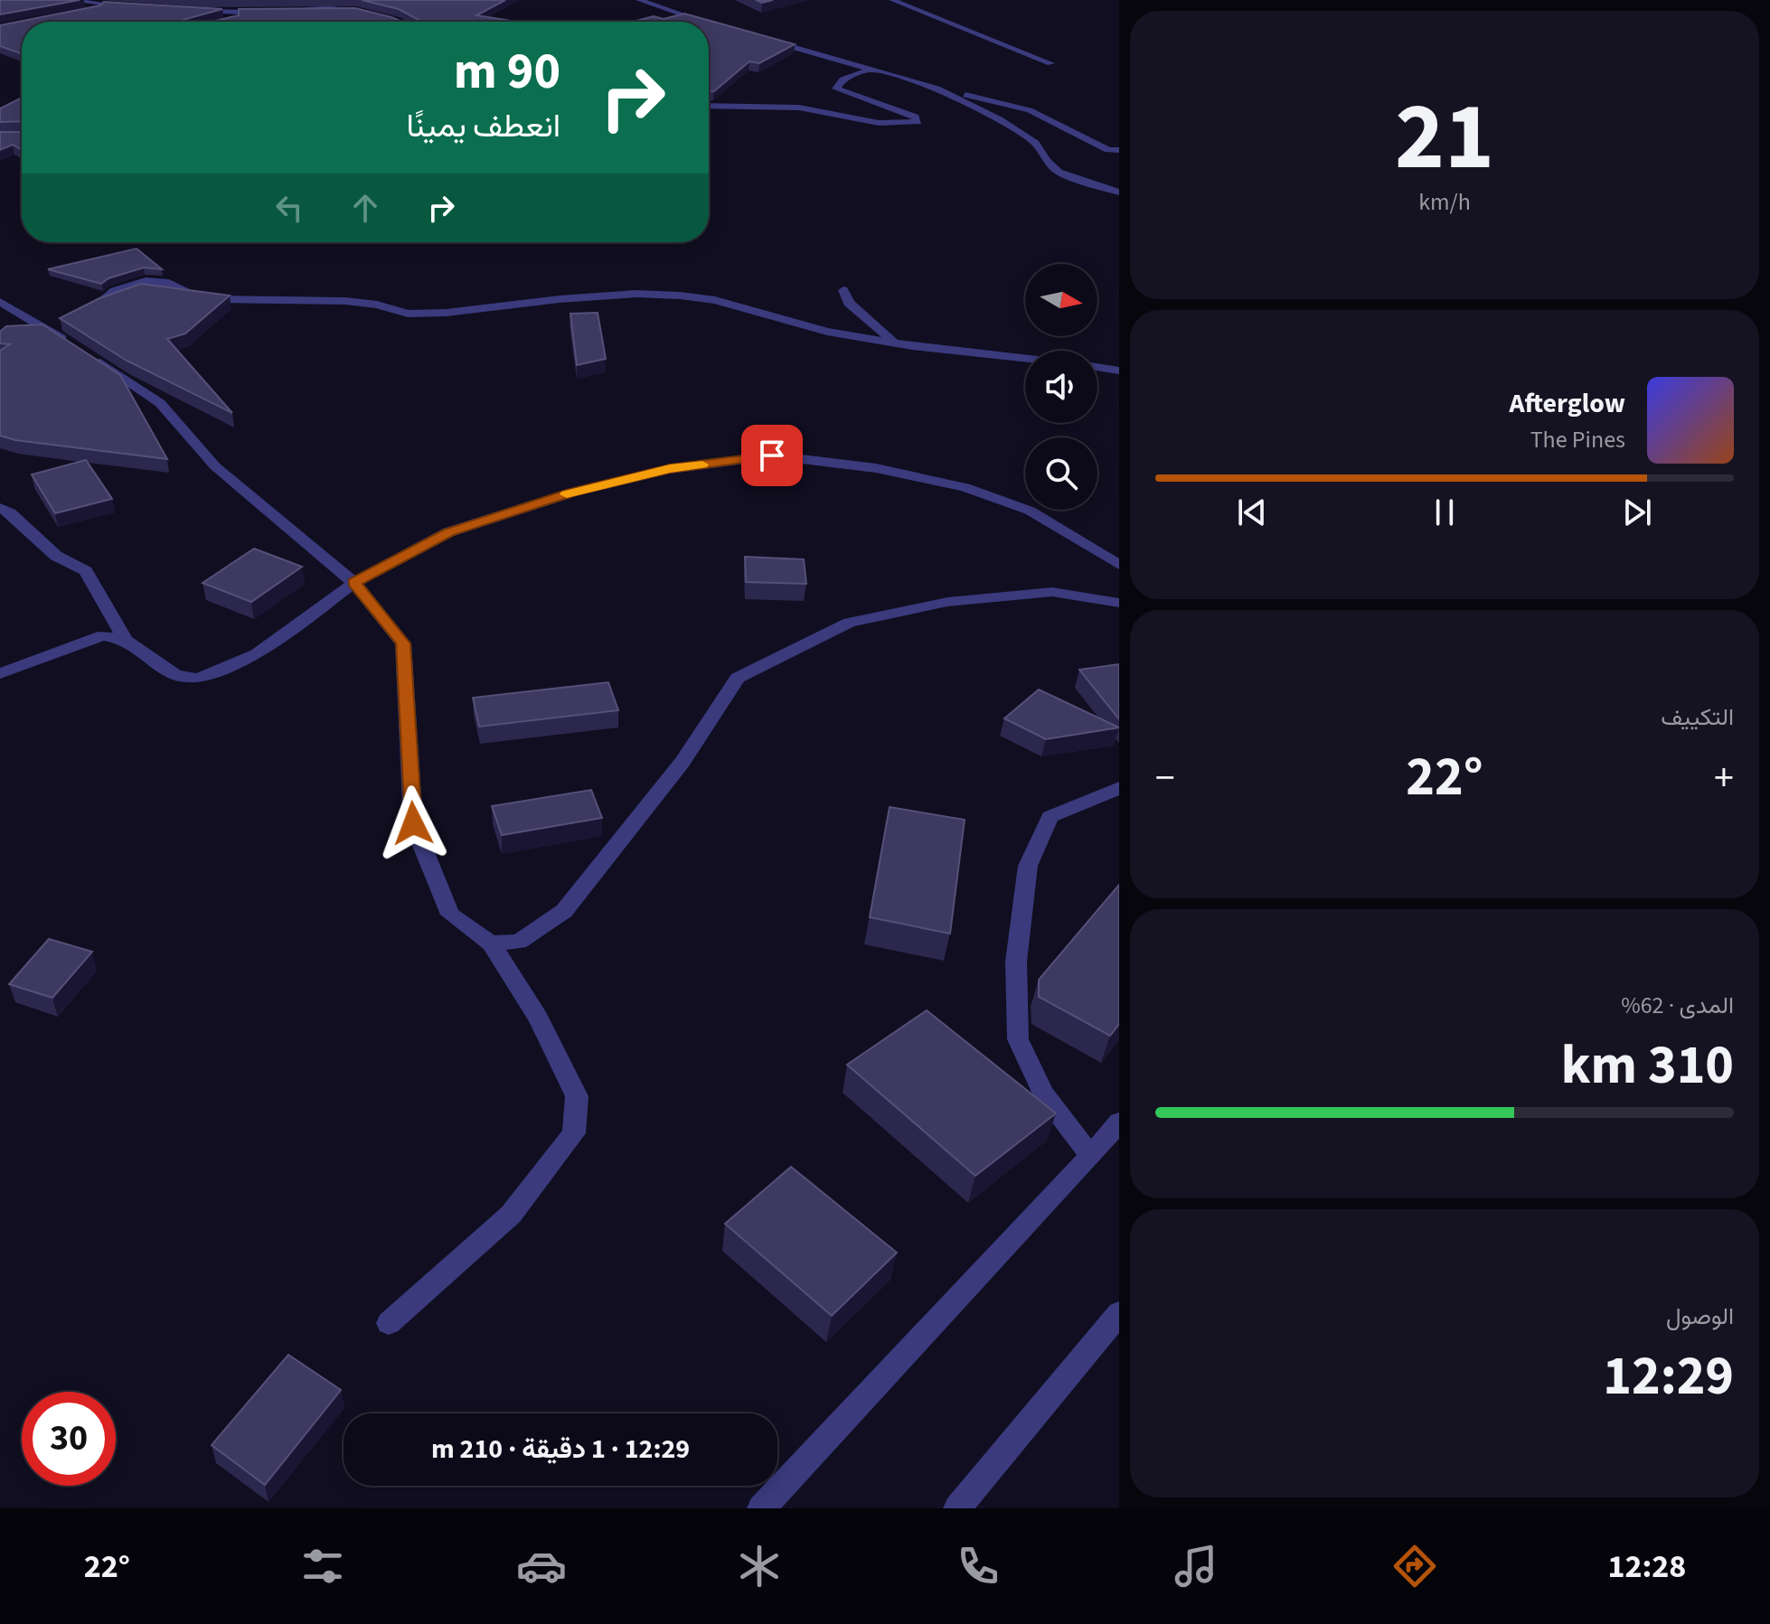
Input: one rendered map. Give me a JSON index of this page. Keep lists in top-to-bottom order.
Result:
{
  "north": "right",
  "page": {
    "tile": [
      ["21", "km/h"],
      "التكييف",
      ["المدى · 62%", "310 km"],
      ["الوصول", "12:29"]
    ],
    "turn": ["90 m", "انعطف يمينًا"],
    "song": ["Afterglow", "The Pines"],
    "heat": ["−", "22°", "+"],
    "limit": "30",
    "trip": "12:29 · 1 دقيقة · 210 m",
    "tabs": ["12:28", "22°"]
  }
}
